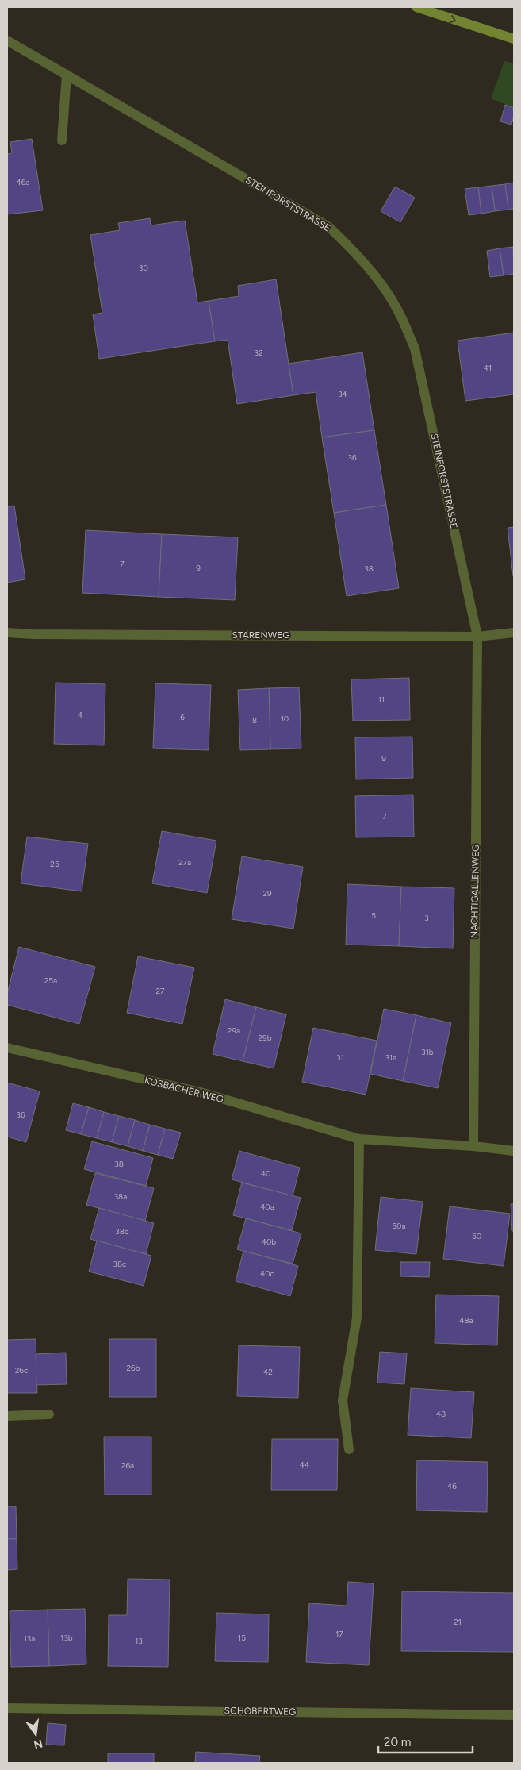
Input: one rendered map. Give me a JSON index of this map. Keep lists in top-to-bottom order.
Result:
{
  "streets": {
    "street": [
      "STEINFORSTSTRASSE",
      "STARENWEG",
      "NACHTIGALLENWEG",
      "KOSBACHER WEG",
      "SCHOBERTWEG"
    ]
  },
  "crossings": [
    ["STEINFORSTSTRASSE", "STARENWEG"],
    ["STEINFORSTSTRASSE", "NACHTIGALLENWEG"],
    ["STARENWEG", "NACHTIGALLENWEG"],
    ["NACHTIGALLENWEG", "KOSBACHER WEG"]
  ],
  "house_numbers": [
    "46a",
    "30",
    "32",
    "41",
    "34",
    "36",
    "7",
    "9",
    "38",
    "11",
    "4",
    "6",
    "10",
    "8",
    "9",
    "7",
    "27a",
    "25",
    "29",
    "5",
    "3",
    "25a",
    "27",
    "29a",
    "29b",
    "31b",
    "31",
    "31a",
    "36",
    "38",
    "40",
    "38a",
    "40a",
    "50a",
    "38b",
    "50",
    "40b",
    "38c",
    "40c",
    "48a",
    "26b",
    "26c",
    "42",
    "48",
    "44",
    "26a",
    "46",
    "21",
    "17",
    "13b",
    "15",
    "13a",
    "13"
  ],
  "scale_bar": "20 m",
  "north": "bottom"
}
